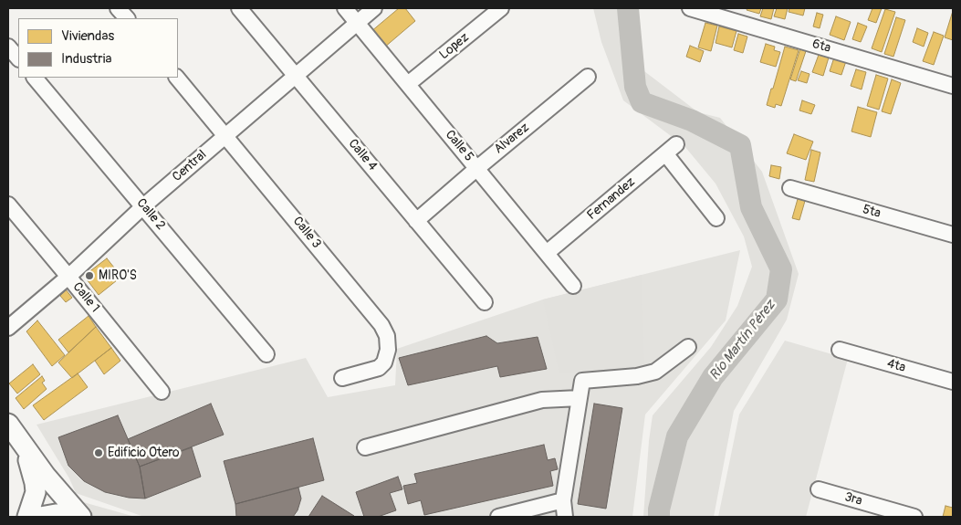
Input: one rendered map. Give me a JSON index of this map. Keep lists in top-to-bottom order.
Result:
{
  "streets": {
    "street": [
      "Lopez",
      "6ta",
      "Alvarez",
      "Calle 5",
      "Calle 4",
      "Central",
      "Fernandez",
      "5ta",
      "Calle 2",
      "Calle 3",
      "Calle 1",
      "4ta",
      "3ra"
    ]
  },
  "crossings": [
    ["Lopez", "Calle 5"],
    ["Alvarez", "Calle 5"],
    ["Alvarez", "Calle 4"],
    ["Calle 5", "Central"],
    ["Calle 5", "Fernandez"],
    ["Calle 4", "Central"],
    ["Central", "Calle 2"],
    ["Central", "Calle 3"],
    ["Central", "Calle 1"]
  ],
  "water": ["Río Martín Pérez"],
  "places": ["MIRO'S", "Edificio Otero"],
  "legend": ["Viviendas", "Industria"]
}
